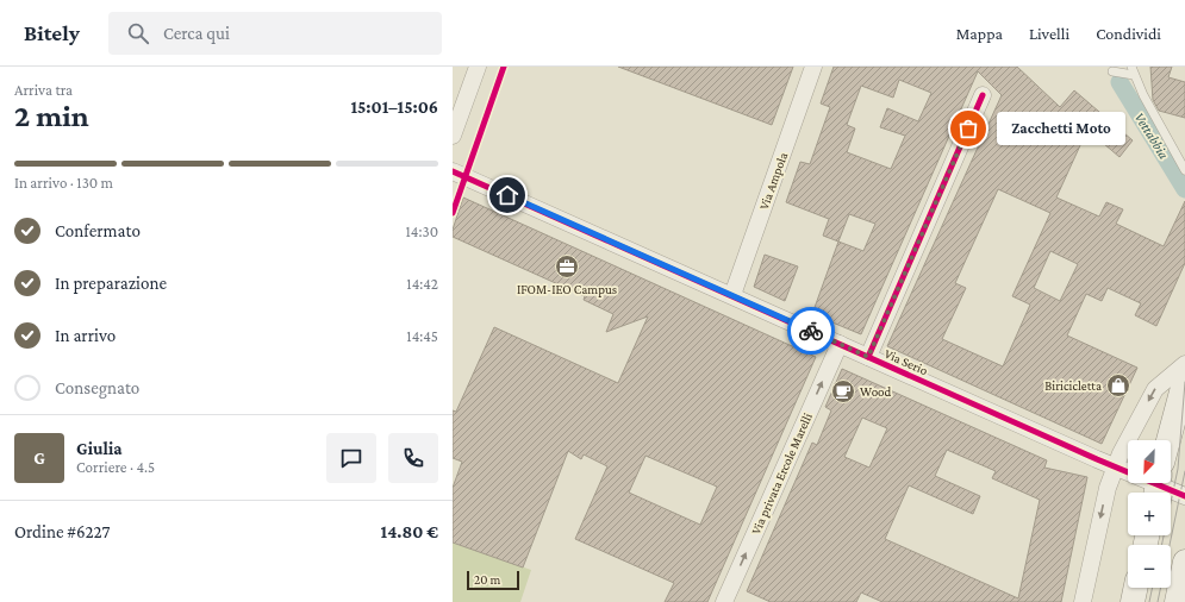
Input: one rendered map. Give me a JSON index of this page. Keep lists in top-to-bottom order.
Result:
{
  "streets": {
    "street": ["Via Ampola", "Via Serio", "Via privata Ercole Marelli"]
  },
  "crossings": [
    ["Via Ampola", "Via Serio"],
    ["Via Serio", "Via privata Ercole Marelli"]
  ],
  "one_way": ["Via privata Ercole Marelli"],
  "water": ["Vettabbia"],
  "places": {
    "other": ["Zacchetti Moto"],
    "office": ["IFOM-IEO Campus"],
    "shop": ["Biricicletta"],
    "cafe": ["Wood"]
  },
  "scale_bar": "20 m",
  "north": "bottom left",
  "page": {
    "header": "Bitely",
    "search": "Cerca qui",
    "nav": ["Mappa", "Livelli", "Condividi"],
    "heading": ["2 min", "Arriva tra", "15:01–15:06"],
    "panel": [
      "Giulia",
      "Corriere · 4.5",
      "Ordine #6227",
      "14.80 €"
    ],
    "bubble": "Zacchetti Moto",
    "bar": "In arrivo · 130 m",
    "list": [
      ["Confermato", "14:30"],
      ["In preparazione", "14:42"],
      ["In arrivo", "14:45"],
      "Consegnato"
    ],
    "round": "G",
    "map_buttons": ["+", "−"],
    "scale": "20 m"
  }
}
